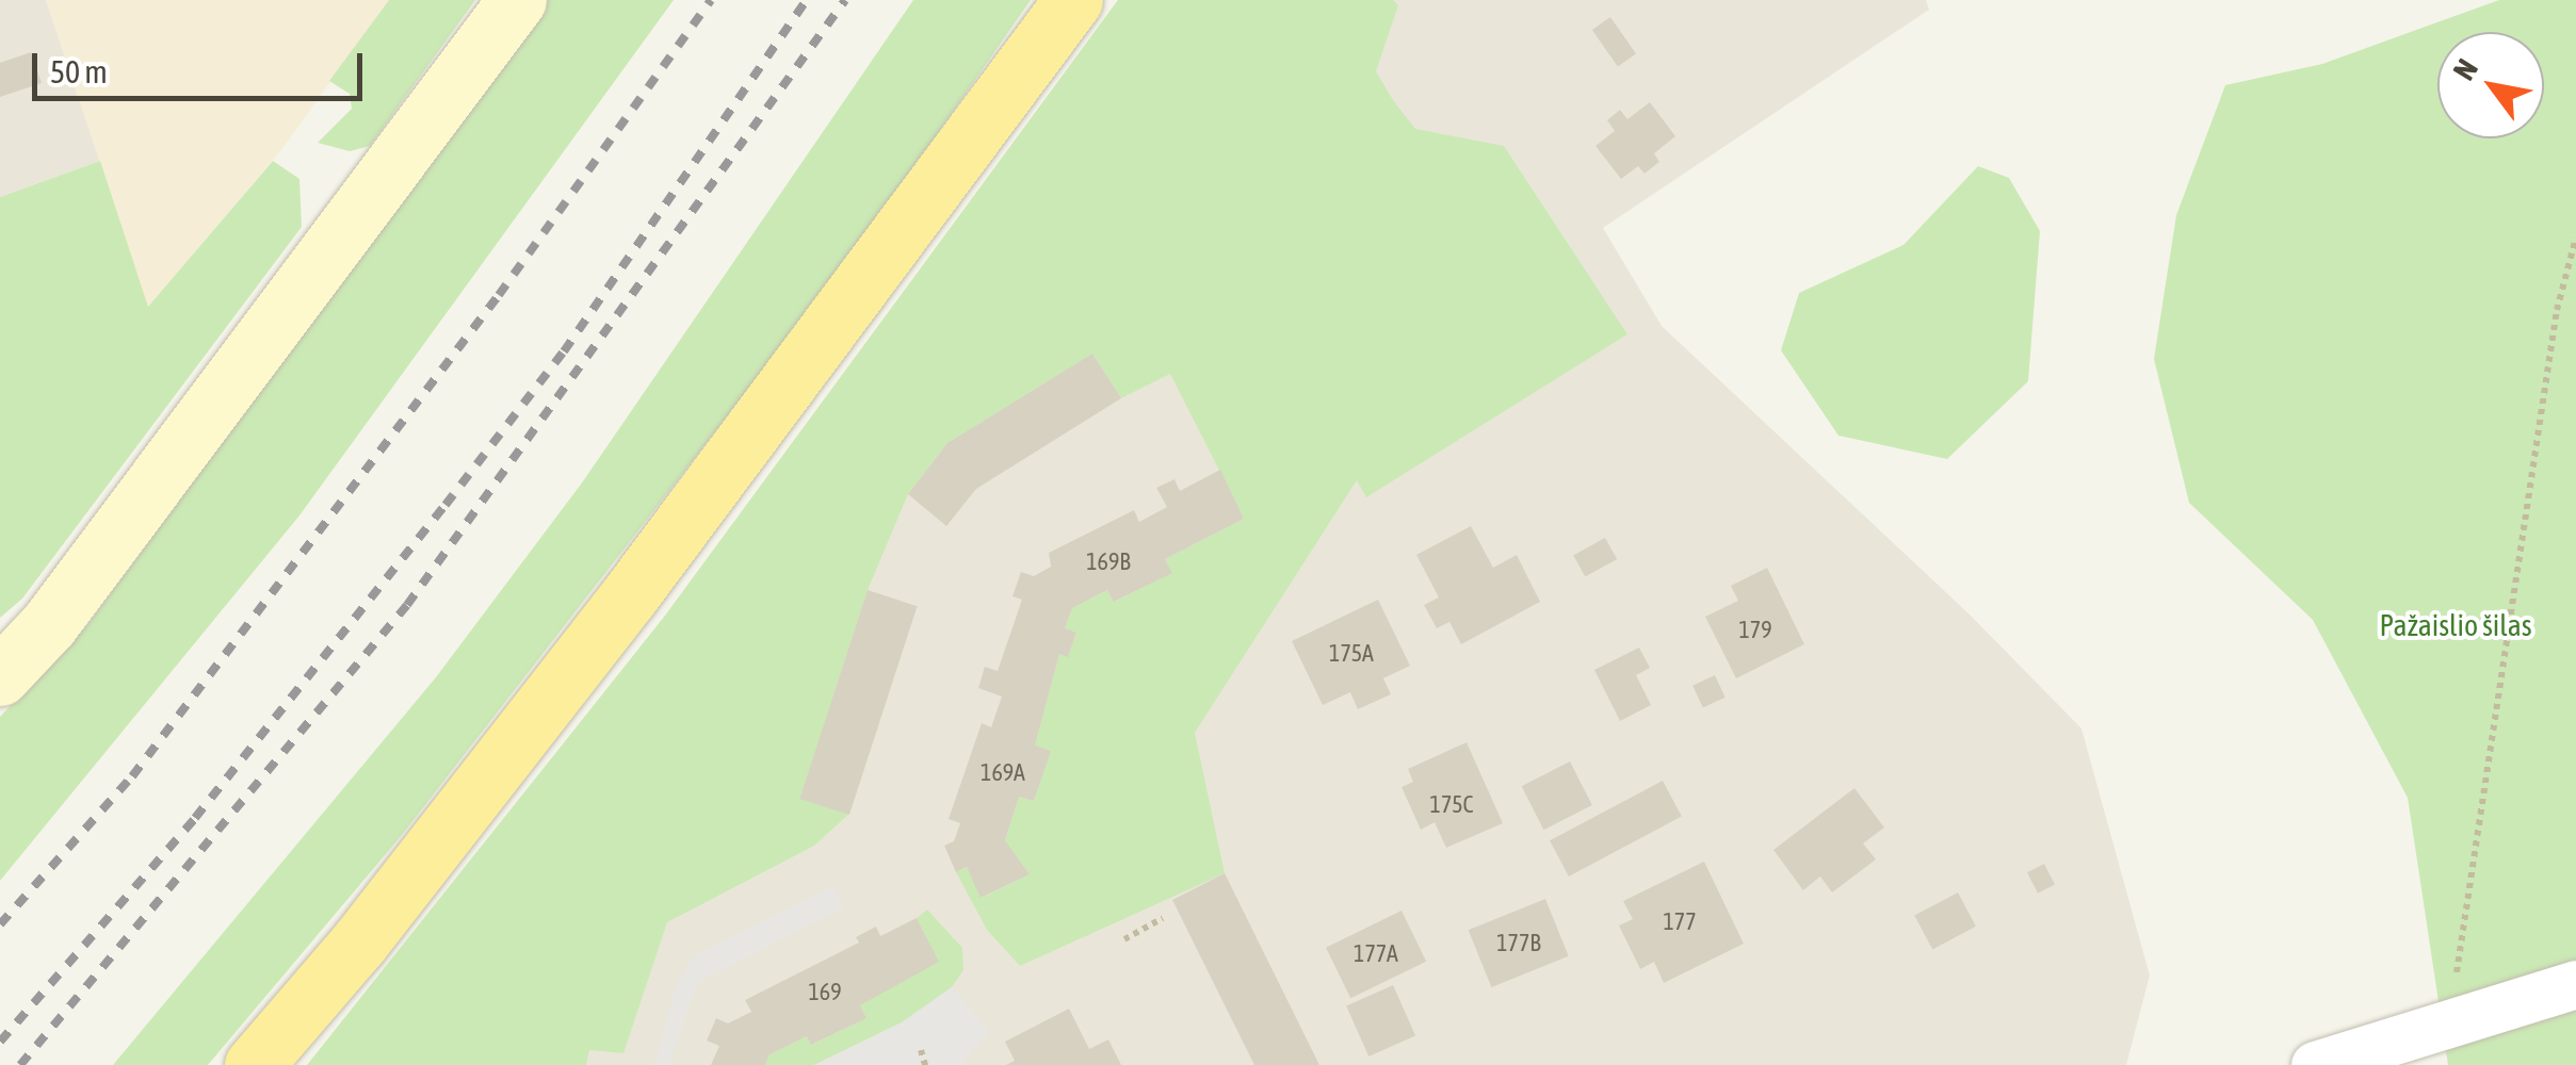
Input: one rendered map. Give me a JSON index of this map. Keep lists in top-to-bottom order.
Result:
{
  "parks": ["Pažaislio šilas"],
  "house_numbers": [
    "169B",
    "179",
    "175A",
    "169A",
    "175C",
    "177",
    "177B",
    "177A",
    "169"
  ],
  "scale_bar": "50 m",
  "north": "top left"
}
